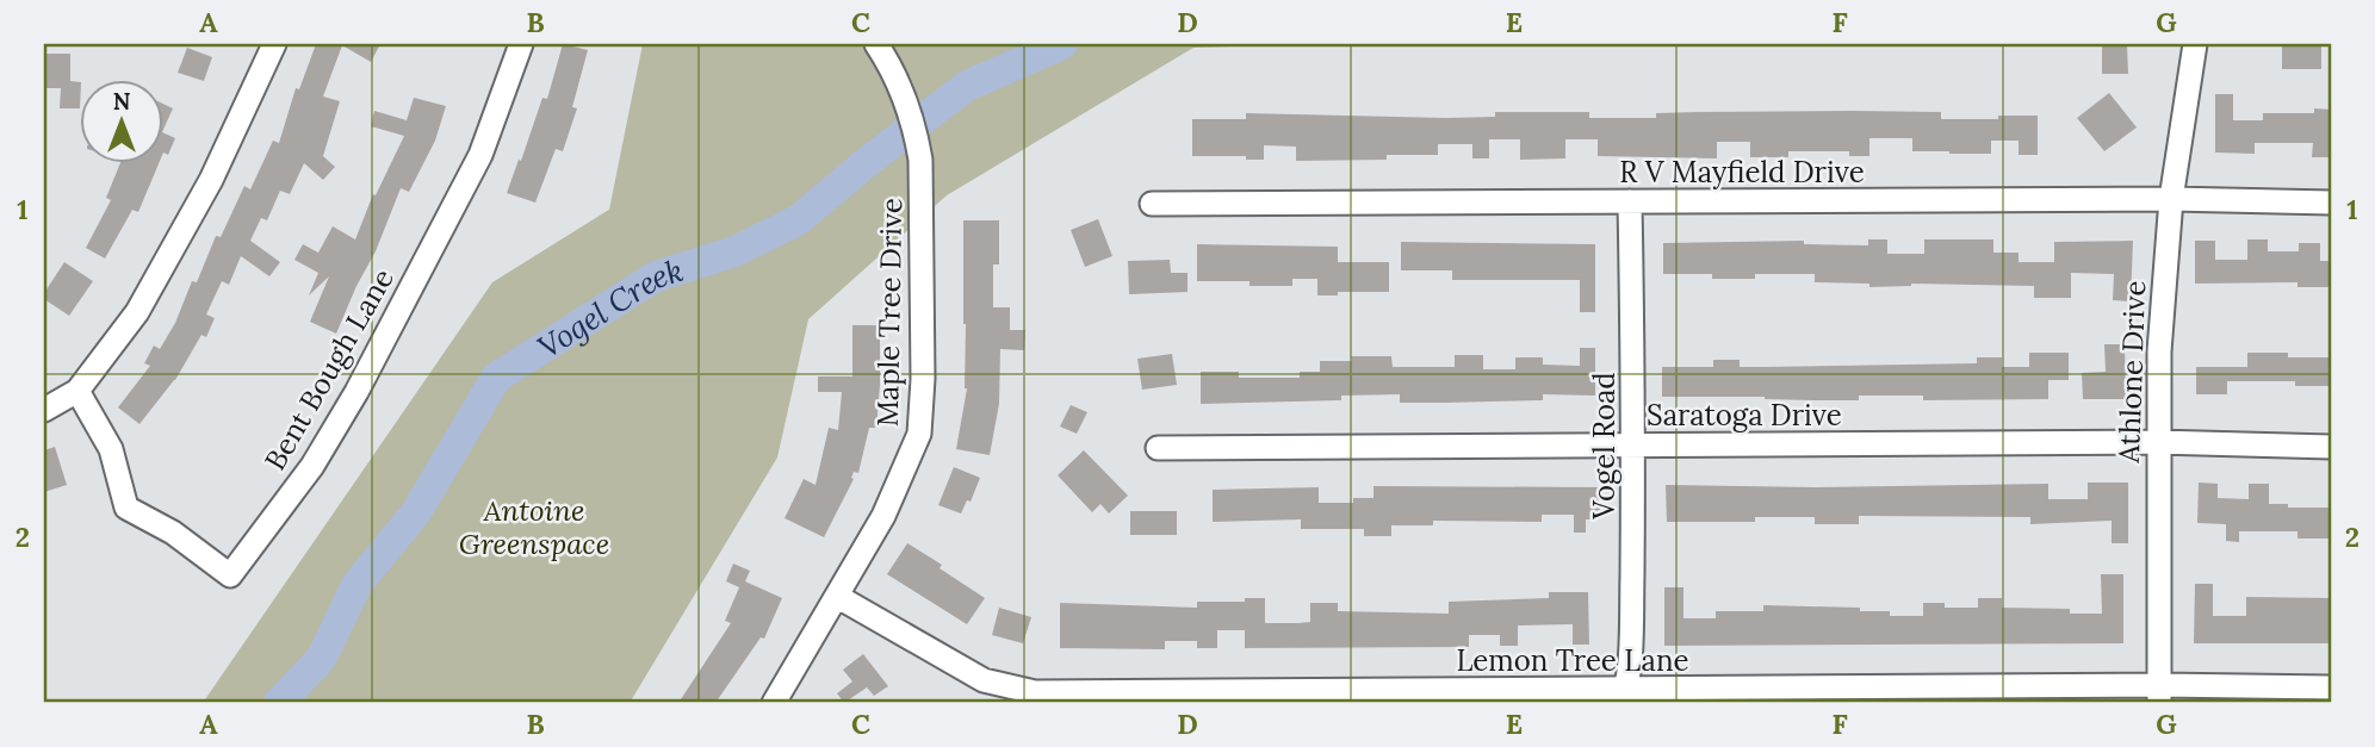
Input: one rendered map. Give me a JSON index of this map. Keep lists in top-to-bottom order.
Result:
{
  "streets": {
    "street": [
      "R V Mayfield Drive",
      "Maple Tree Drive",
      "Bent Bough Lane",
      "Athlone Drive",
      "Saratoga Drive",
      "Vogel Road",
      "Lemon Tree Lane"
    ]
  },
  "crossings": [
    ["R V Mayfield Drive", "Athlone Drive"],
    ["R V Mayfield Drive", "Vogel Road"],
    ["Maple Tree Drive", "Lemon Tree Lane"],
    ["Athlone Drive", "Saratoga Drive"],
    ["Athlone Drive", "Lemon Tree Lane"],
    ["Saratoga Drive", "Vogel Road"],
    ["Vogel Road", "Lemon Tree Lane"]
  ],
  "water": ["Vogel Creek"],
  "parks": ["Antoine Greenspace"],
  "north": "top",
  "grid": {
    "columns": [
      "A",
      "B",
      "C",
      "D",
      "E",
      "F",
      "G"
    ],
    "rows": ["1", "2"]
  }
}
